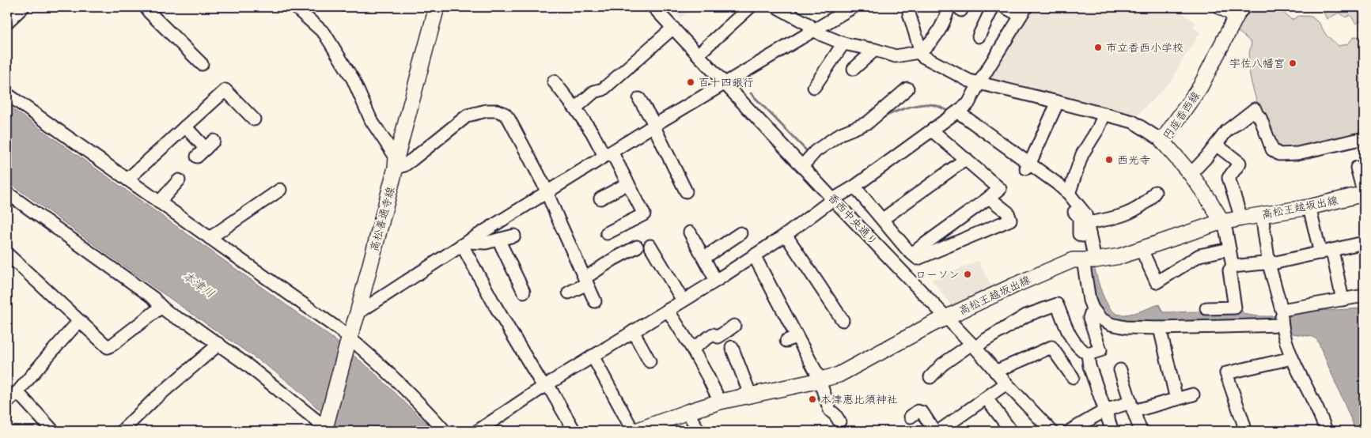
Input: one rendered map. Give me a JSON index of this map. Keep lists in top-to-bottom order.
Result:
{
  "streets": {
    "main road": ["円座香西線", "高松王越坂出線", "高松善通寺線"],
    "street": ["香西中央通り"]
  },
  "crossings": [
    ["円座香西線", "高松王越坂出線"],
    ["高松王越坂出線", "香西中央通り"]
  ],
  "water": ["本津川"],
  "places": [
    "市立香西小学校",
    "宇佐八幡宮",
    "百十四銀行",
    "西光寺",
    "ローソン",
    "本津恵比須神社"
  ]
}
